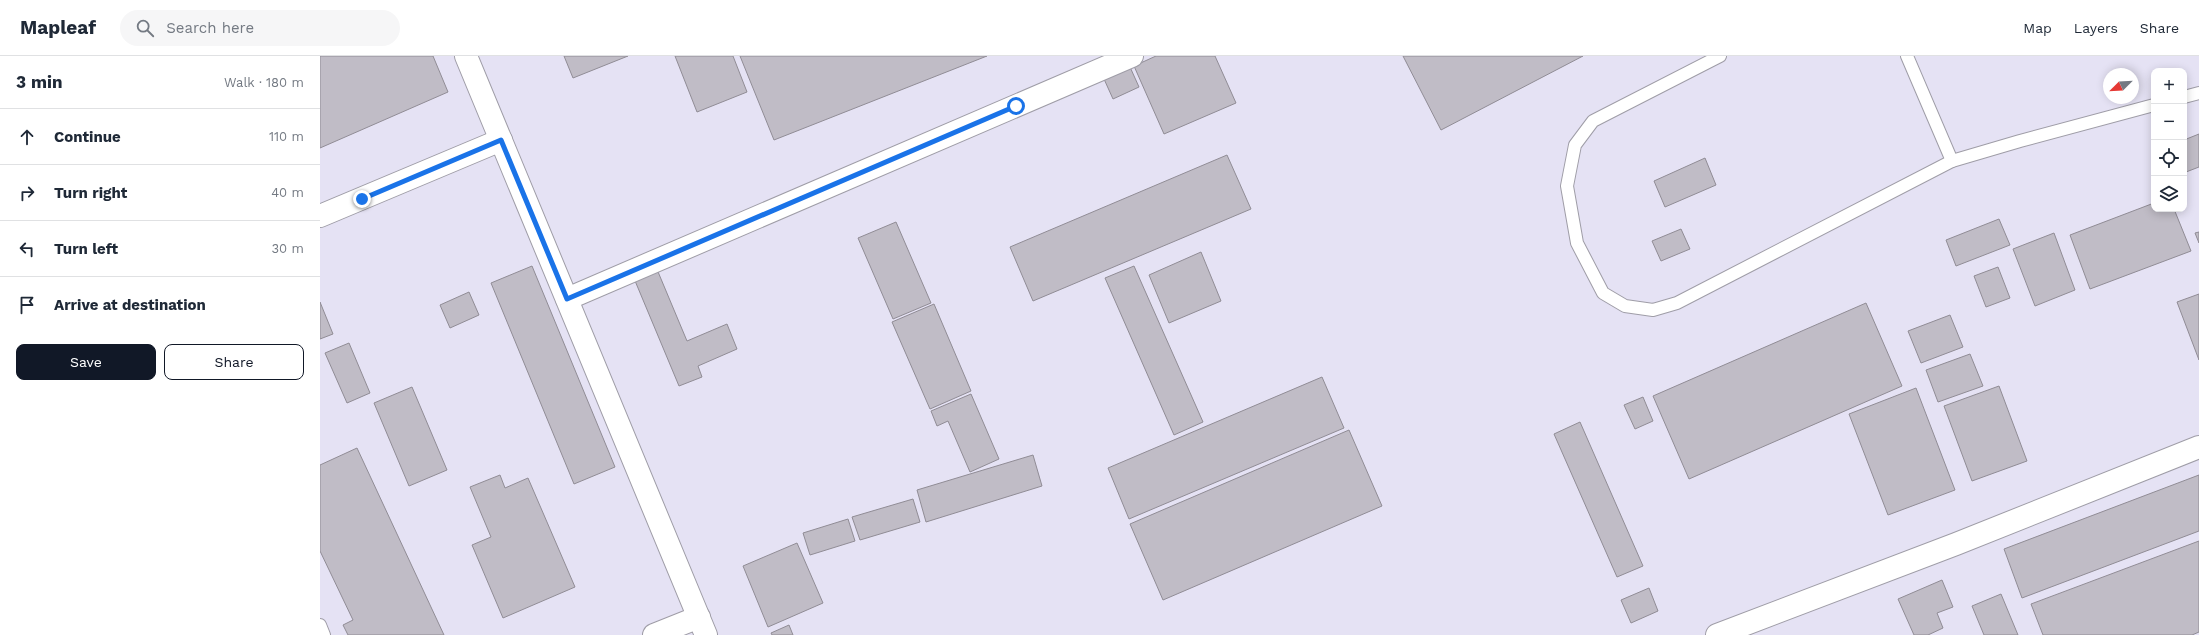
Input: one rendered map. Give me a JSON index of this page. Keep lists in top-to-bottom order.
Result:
{
  "north": "bottom left",
  "page": {
    "header": "Mapleaf",
    "search": "Search here",
    "nav": ["Map", "Layers", "Share"],
    "heading": ["3 min", "Walk · 180 m"],
    "map_buttons": ["+", "−"],
    "list": [
      ["Continue", "110 m"],
      ["Turn right", "40 m"],
      ["Turn left", "30 m"],
      "Arrive at destination"
    ],
    "buttons": ["Save", "Share"]
  }
}
